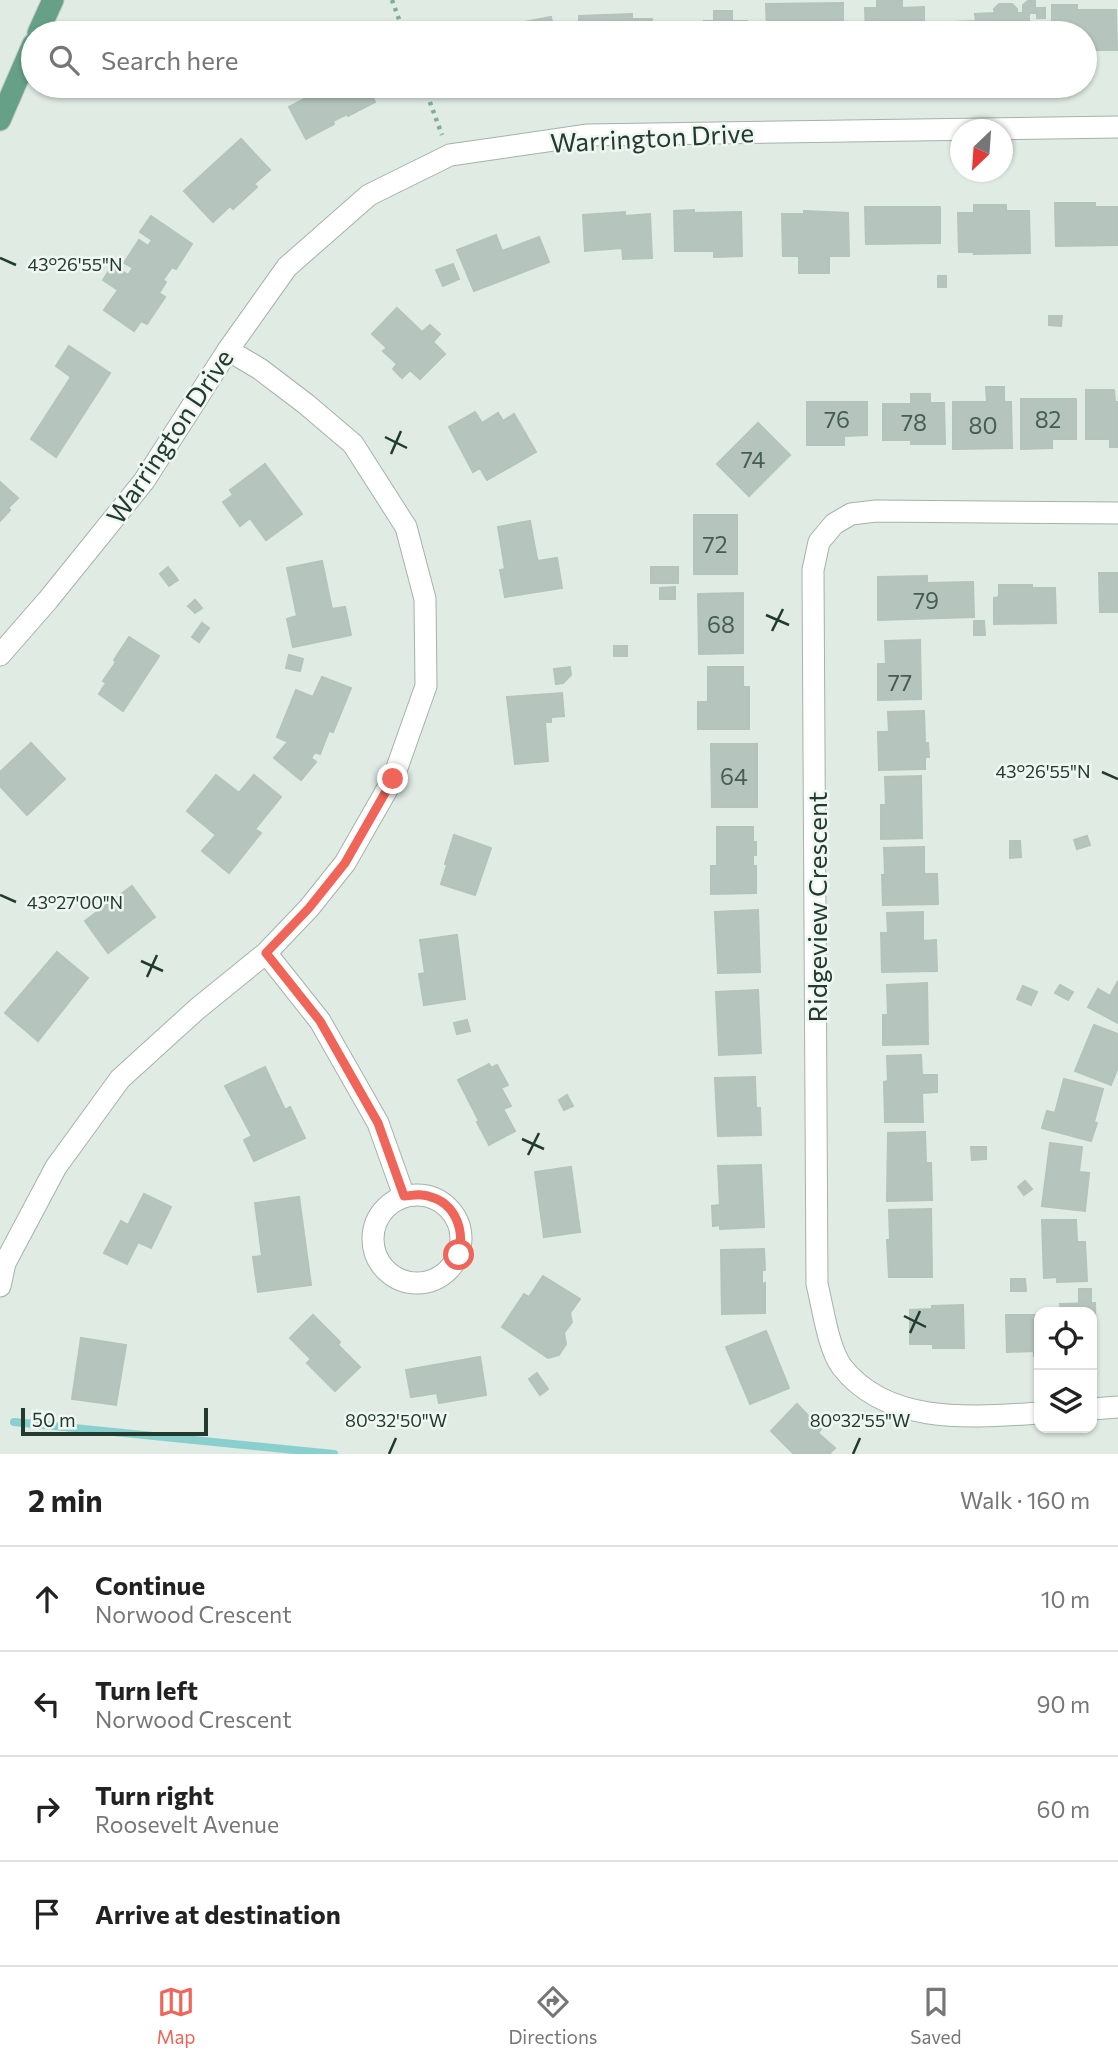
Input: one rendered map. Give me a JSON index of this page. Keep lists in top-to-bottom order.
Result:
{
  "streets": {
    "street": ["Warrington Drive", "Ridgeview Crescent"]
  },
  "house_numbers": [
    "76",
    "82",
    "78",
    "80",
    "74",
    "72",
    "79",
    "68",
    "77",
    "64"
  ],
  "scale_bar": "50 m",
  "north": "bottom left",
  "page": {
    "search": "Search here",
    "scale": "50 m",
    "heading": ["2 min", "Walk · 160 m"],
    "list": [
      ["Continue", "Norwood Crescent", "10 m"],
      ["Turn left", "Norwood Crescent", "90 m"],
      ["Turn right", "Roosevelt Avenue", "60 m"],
      "Arrive at destination"
    ],
    "nav": ["Map", "Directions", "Saved"]
  },
  "coordinates": [
    "43°26'55\"N",
    "43°27'00\"N",
    "80°32'50\"W",
    "80°32'55\"W"
  ]
}
